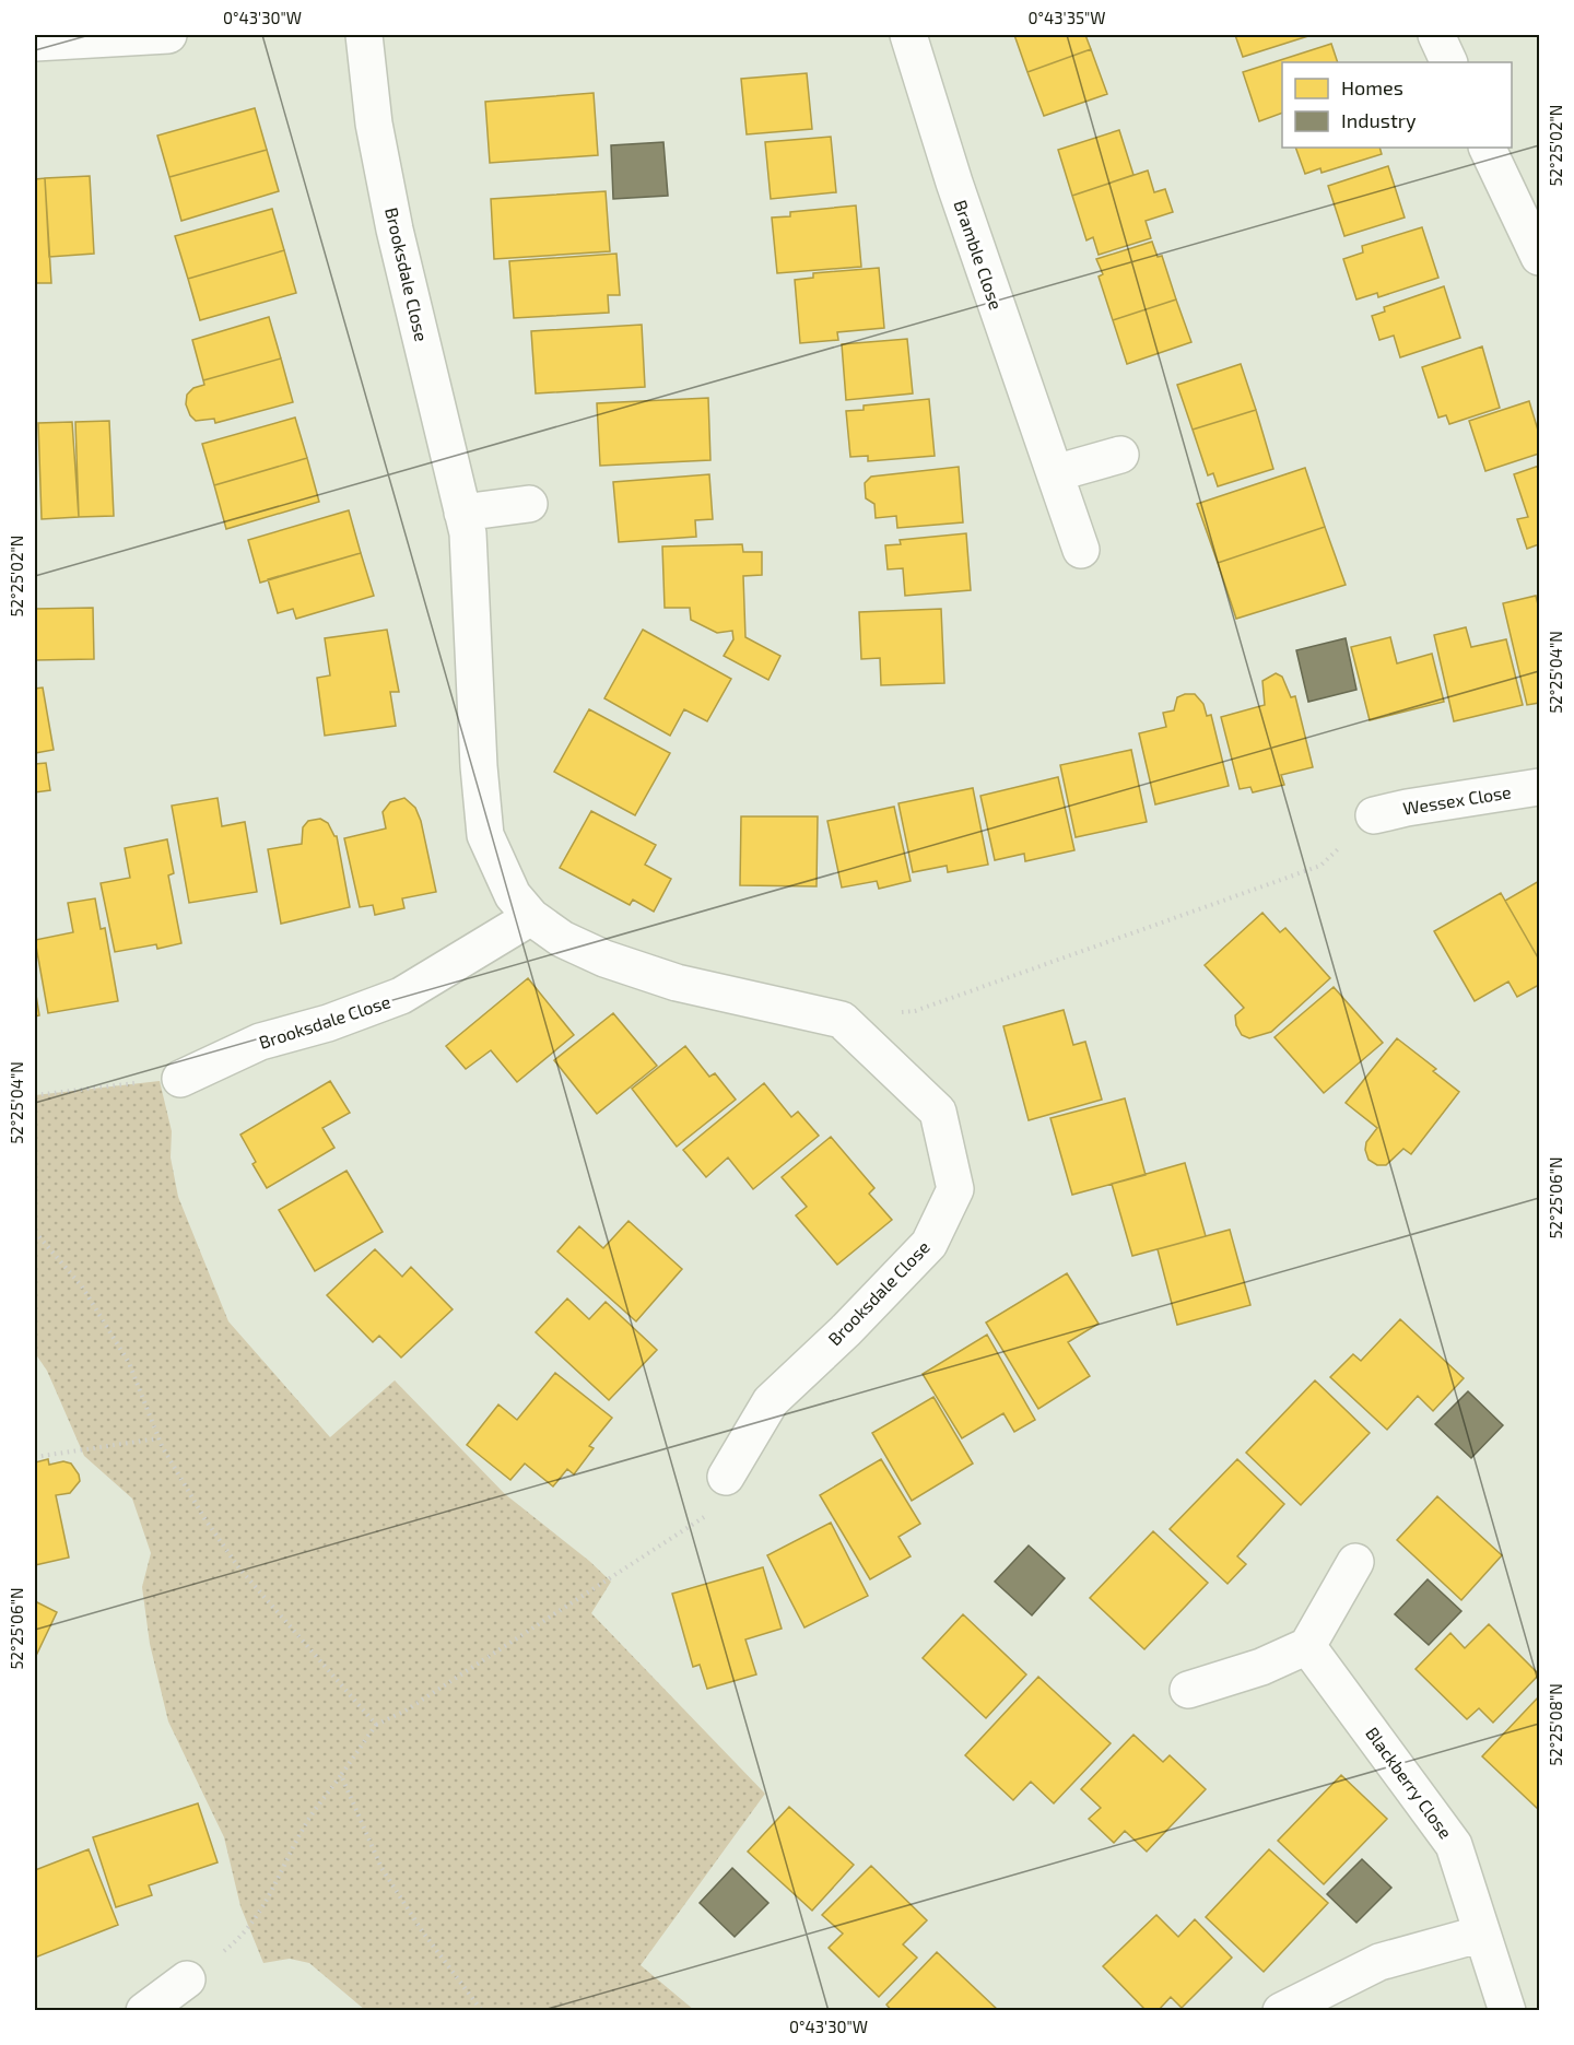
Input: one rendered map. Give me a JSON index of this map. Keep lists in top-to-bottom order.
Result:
{
  "streets": {
    "street": [
      "Bramble Close",
      "Brooksdale Close",
      "Wessex Close",
      "Blackberry Close"
    ]
  },
  "legend": ["Homes", "Industry"],
  "coordinates": [
    "0°43'30\"W",
    "0°43'35\"W",
    "52°25'02\"N",
    "52°25'04\"N",
    "52°25'06\"N",
    "52°25'08\"N"
  ]
}
